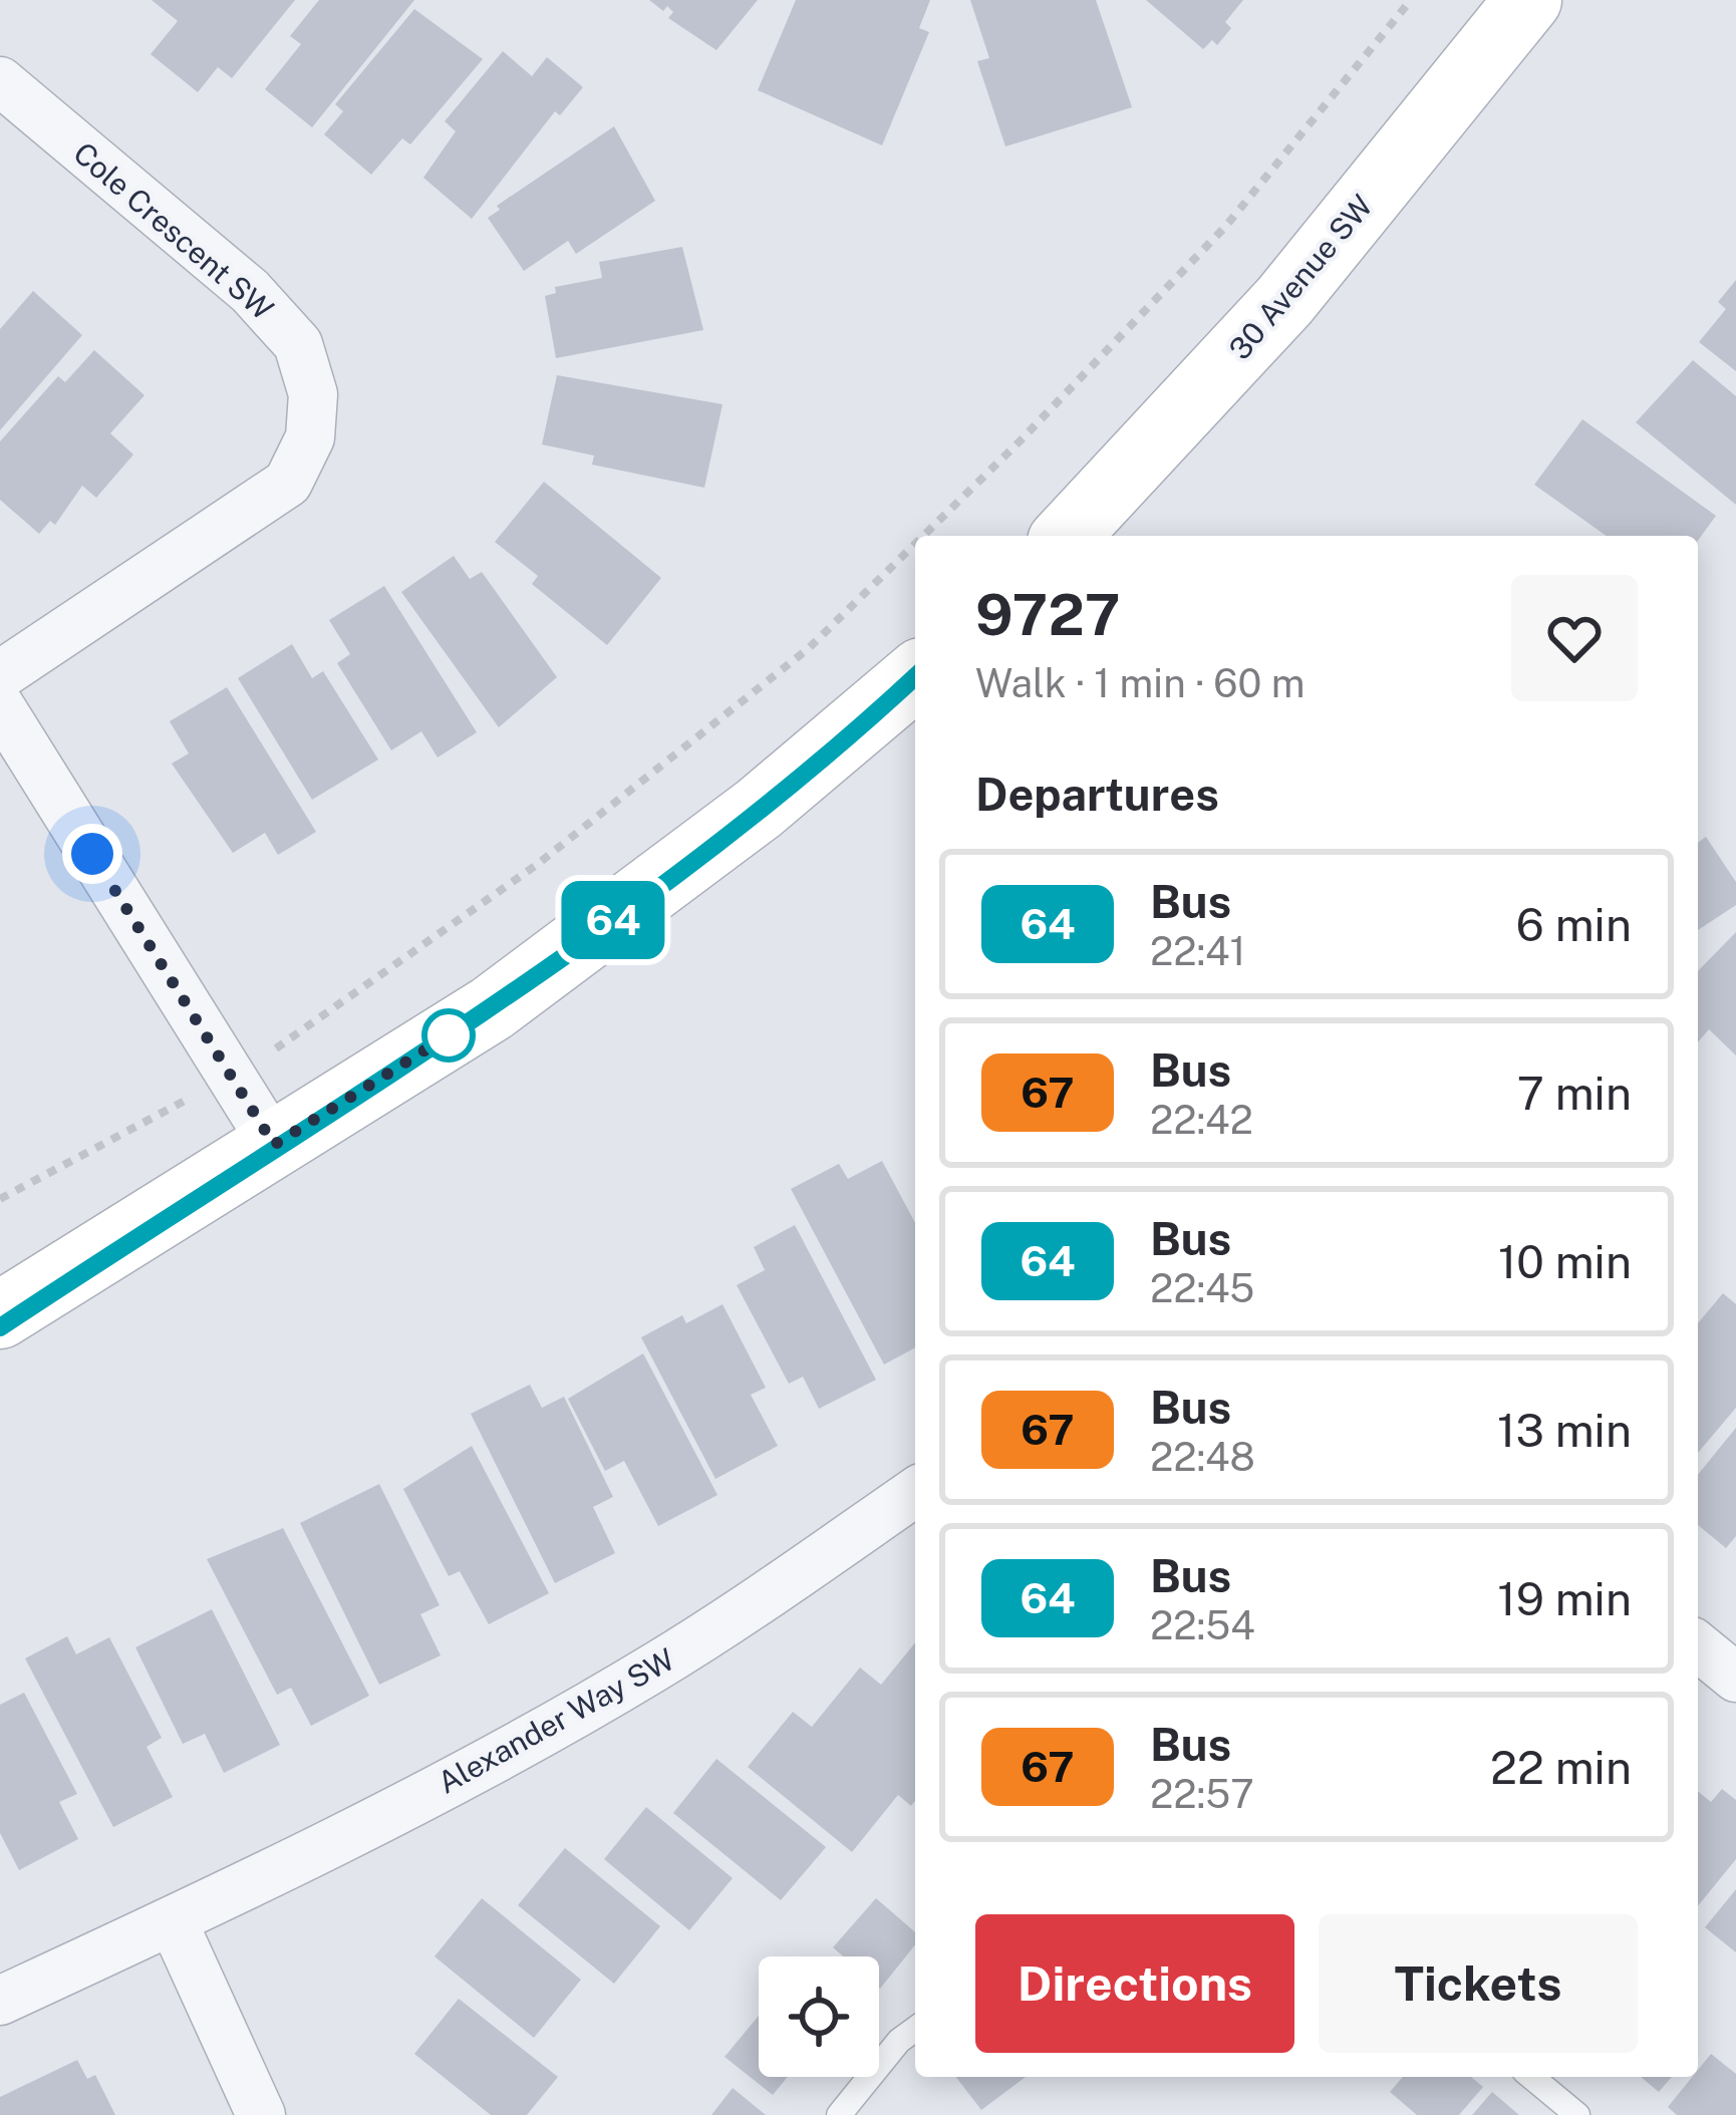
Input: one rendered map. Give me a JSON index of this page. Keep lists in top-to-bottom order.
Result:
{
  "streets": {
    "main road": ["30 Avenue SW"],
    "street": ["Cole Crescent SW", "Alexander Way SW"]
  },
  "lines": ["bus line 64"],
  "page": {
    "on_map": "64",
    "heading": [
      ["9727", "Walk · 1 min · 60 m"],
      "Departures"
    ],
    "list": [
      {
        "mark": "64",
        "name": "Bus",
        "note": "22:41",
        "value": "6 min"
      },
      {
        "mark": "67",
        "name": "Bus",
        "note": "22:42",
        "value": "7 min"
      },
      {
        "mark": "64",
        "name": "Bus",
        "note": "22:45",
        "value": "10 min"
      },
      {
        "mark": "67",
        "name": "Bus",
        "note": "22:48",
        "value": "13 min"
      },
      {
        "mark": "64",
        "name": "Bus",
        "note": "22:54",
        "value": "19 min"
      },
      {
        "mark": "67",
        "name": "Bus",
        "note": "22:57",
        "value": "22 min"
      }
    ],
    "buttons": ["Directions", "Tickets"]
  }
}
